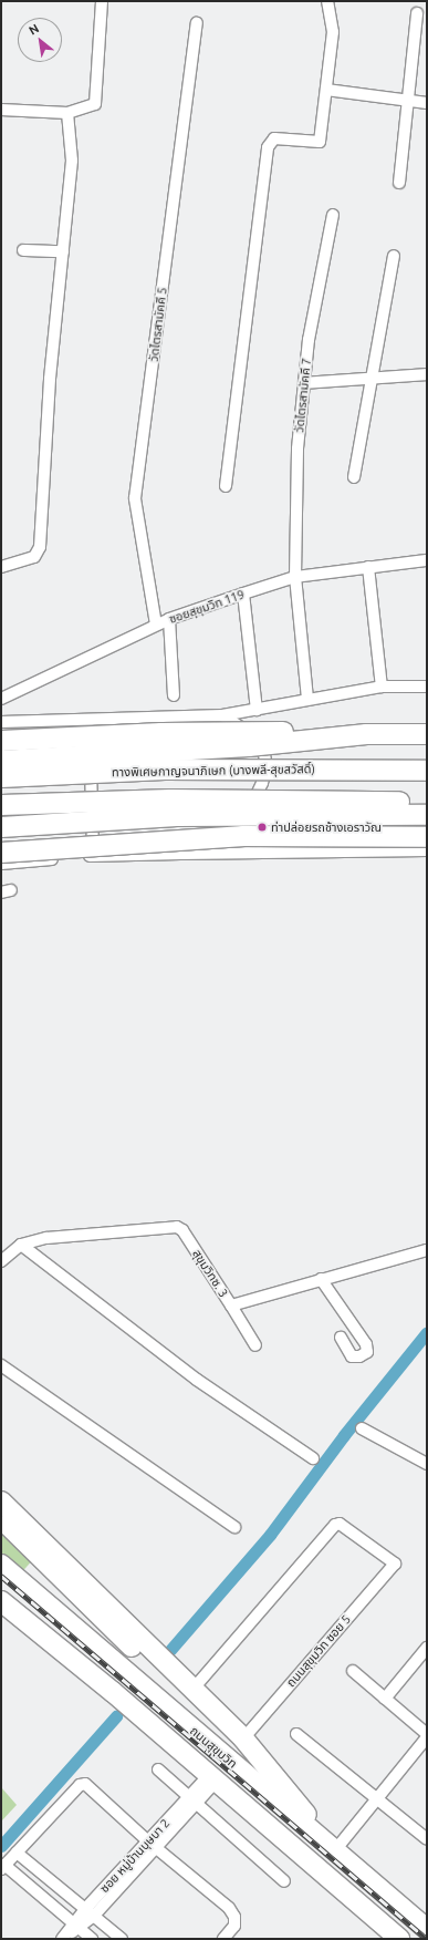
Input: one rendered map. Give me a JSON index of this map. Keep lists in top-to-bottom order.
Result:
{
  "streets": {
    "highway": ["ทางพิเศษกาญจนาภิเษก (บางพลี-สุขสวัสดิ์)", "ถนนสุขุมวิท"],
    "street": [
      "วัดไตรสามัคคี 5",
      "วัดไตรสามัคคี 7",
      "ซอยสุขุมวิท 119",
      "สุขุมวิทซ. 3",
      "ถนนสุขุมวิท ซอย 5",
      "ซอย หมู่บ้านบุษบา 2"
    ]
  },
  "crossings": [
    ["วัดไตรสามัคคี 5", "ซอยสุขุมวิท 119"],
    ["วัดไตรสามัคคี 7", "ซอยสุขุมวิท 119"],
    ["ถนนสุขุมวิท", "ซอย หมู่บ้านบุษบา 2"]
  ],
  "places": ["ท่าปล่อยรถช้างเอราวัณ"],
  "north": "top left"
}
